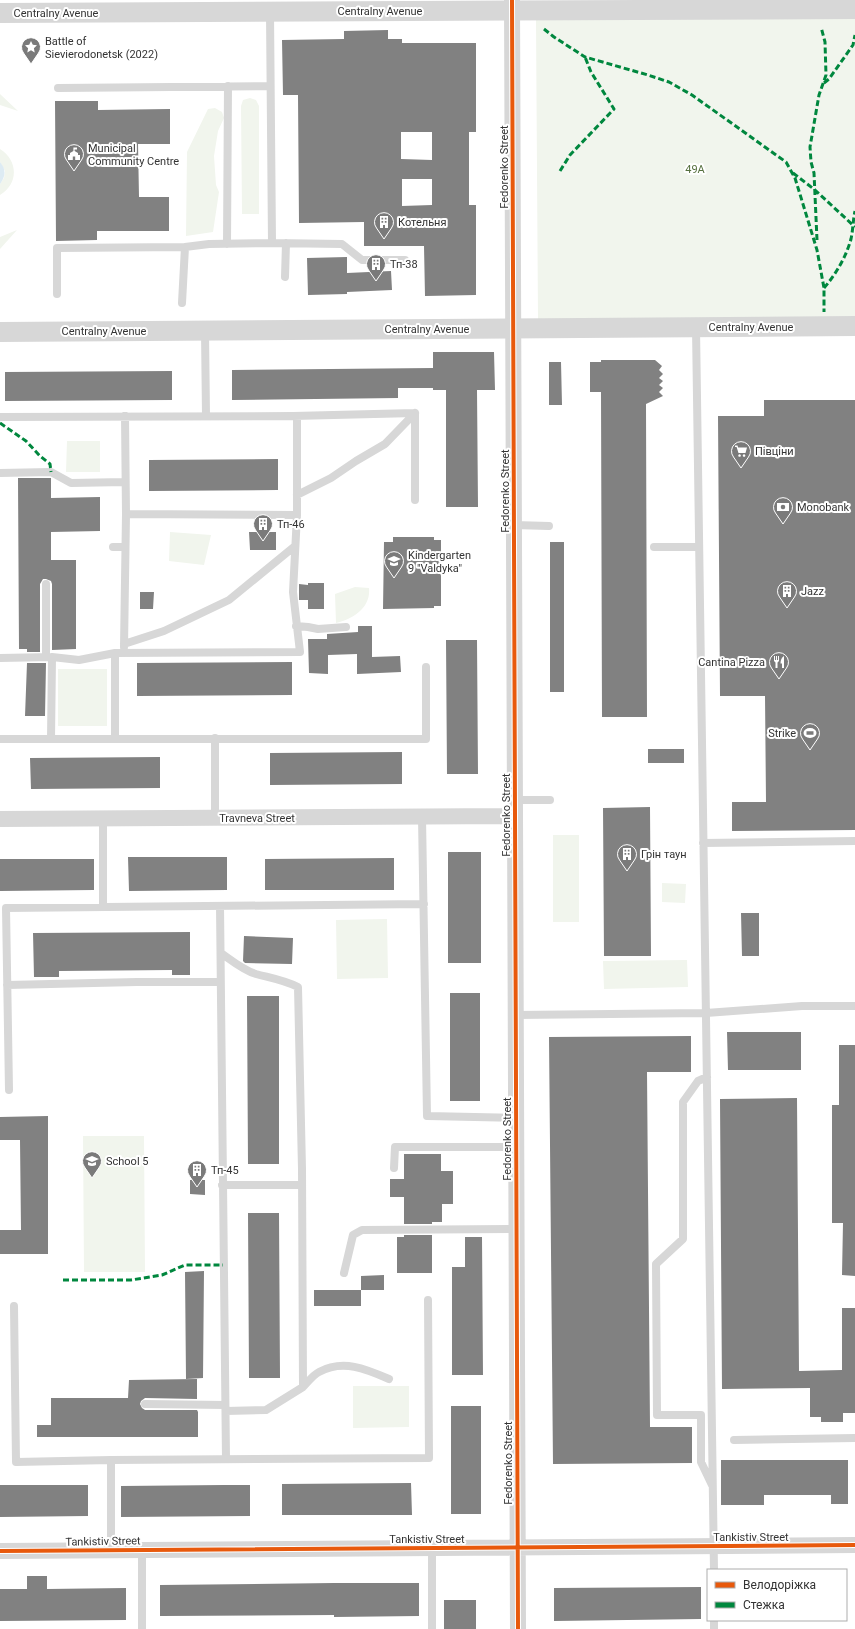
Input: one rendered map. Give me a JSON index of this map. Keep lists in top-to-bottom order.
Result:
{
  "streets": {
    "street": [
      "Centralny Avenue",
      "Fedorenko Street",
      "Travneva Street",
      "Tankistiv Street"
    ]
  },
  "crossings": [
    ["Centralny Avenue", "Fedorenko Street"],
    ["Fedorenko Street", "Travneva Street"],
    ["Fedorenko Street", "Tankistiv Street"]
  ],
  "parks": ["49А"],
  "places": {
    "place": ["Battle of Sievierodonetsk (2022)"],
    "public building": ["Municipal Community Centre"],
    "building": [
      "Котельня",
      "Тп-38",
      "Тп-46",
      "Jazz",
      "Грін таун",
      "Тп-45"
    ],
    "supermarket": ["Півціни"],
    "bank": ["Monobank"],
    "school or university": ["Kindergarten 9 \"Valdyka\"", "School 5"],
    "restaurant": ["Cantina Pizza"],
    "sports": ["Strike"]
  },
  "legend": ["Велодоріжка", "Стежка"]
}
